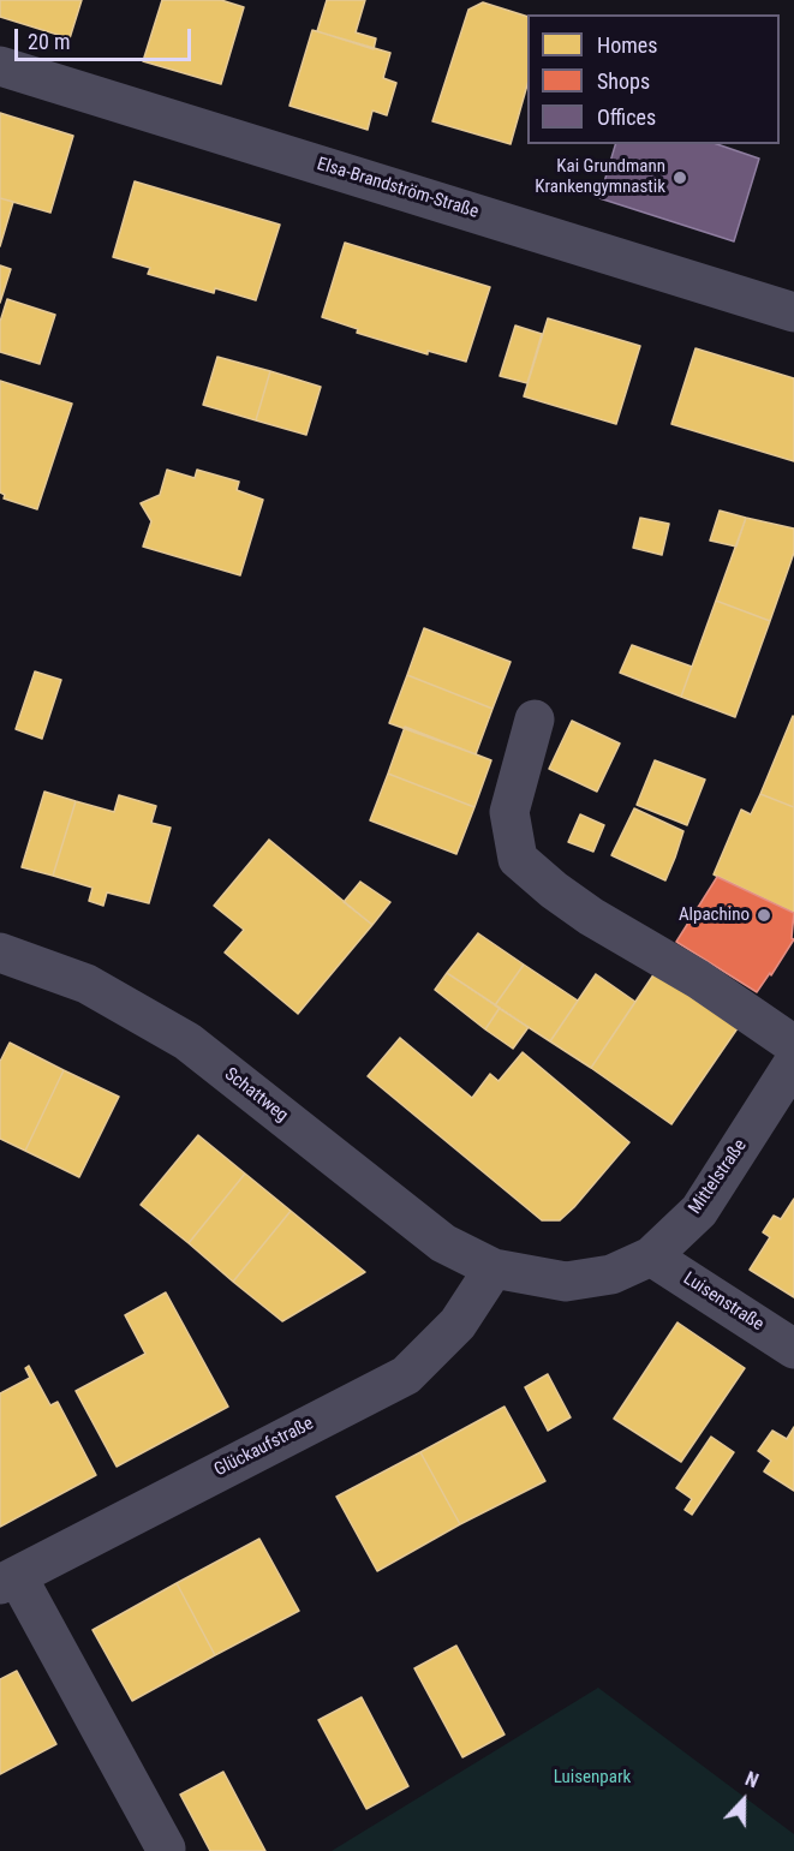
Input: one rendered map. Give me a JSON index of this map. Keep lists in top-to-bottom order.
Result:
{
  "streets": {
    "street": [
      "Elsa-Brandström-Straße",
      "Schattweg",
      "Mittelstraße",
      "Luisenstraße",
      "Glückaufstraße"
    ]
  },
  "crossings": [
    ["Schattweg", "Mittelstraße"],
    ["Schattweg", "Glückaufstraße"],
    ["Mittelstraße", "Luisenstraße"],
    ["Mittelstraße", "Glückaufstraße"]
  ],
  "parks": ["Luisenpark"],
  "places": ["Kai Grundmann Krankengymnastik", "Alpachino"],
  "legend": ["Homes", "Shops", "Offices"],
  "scale_bar": "20 m",
  "north": "top"
}
